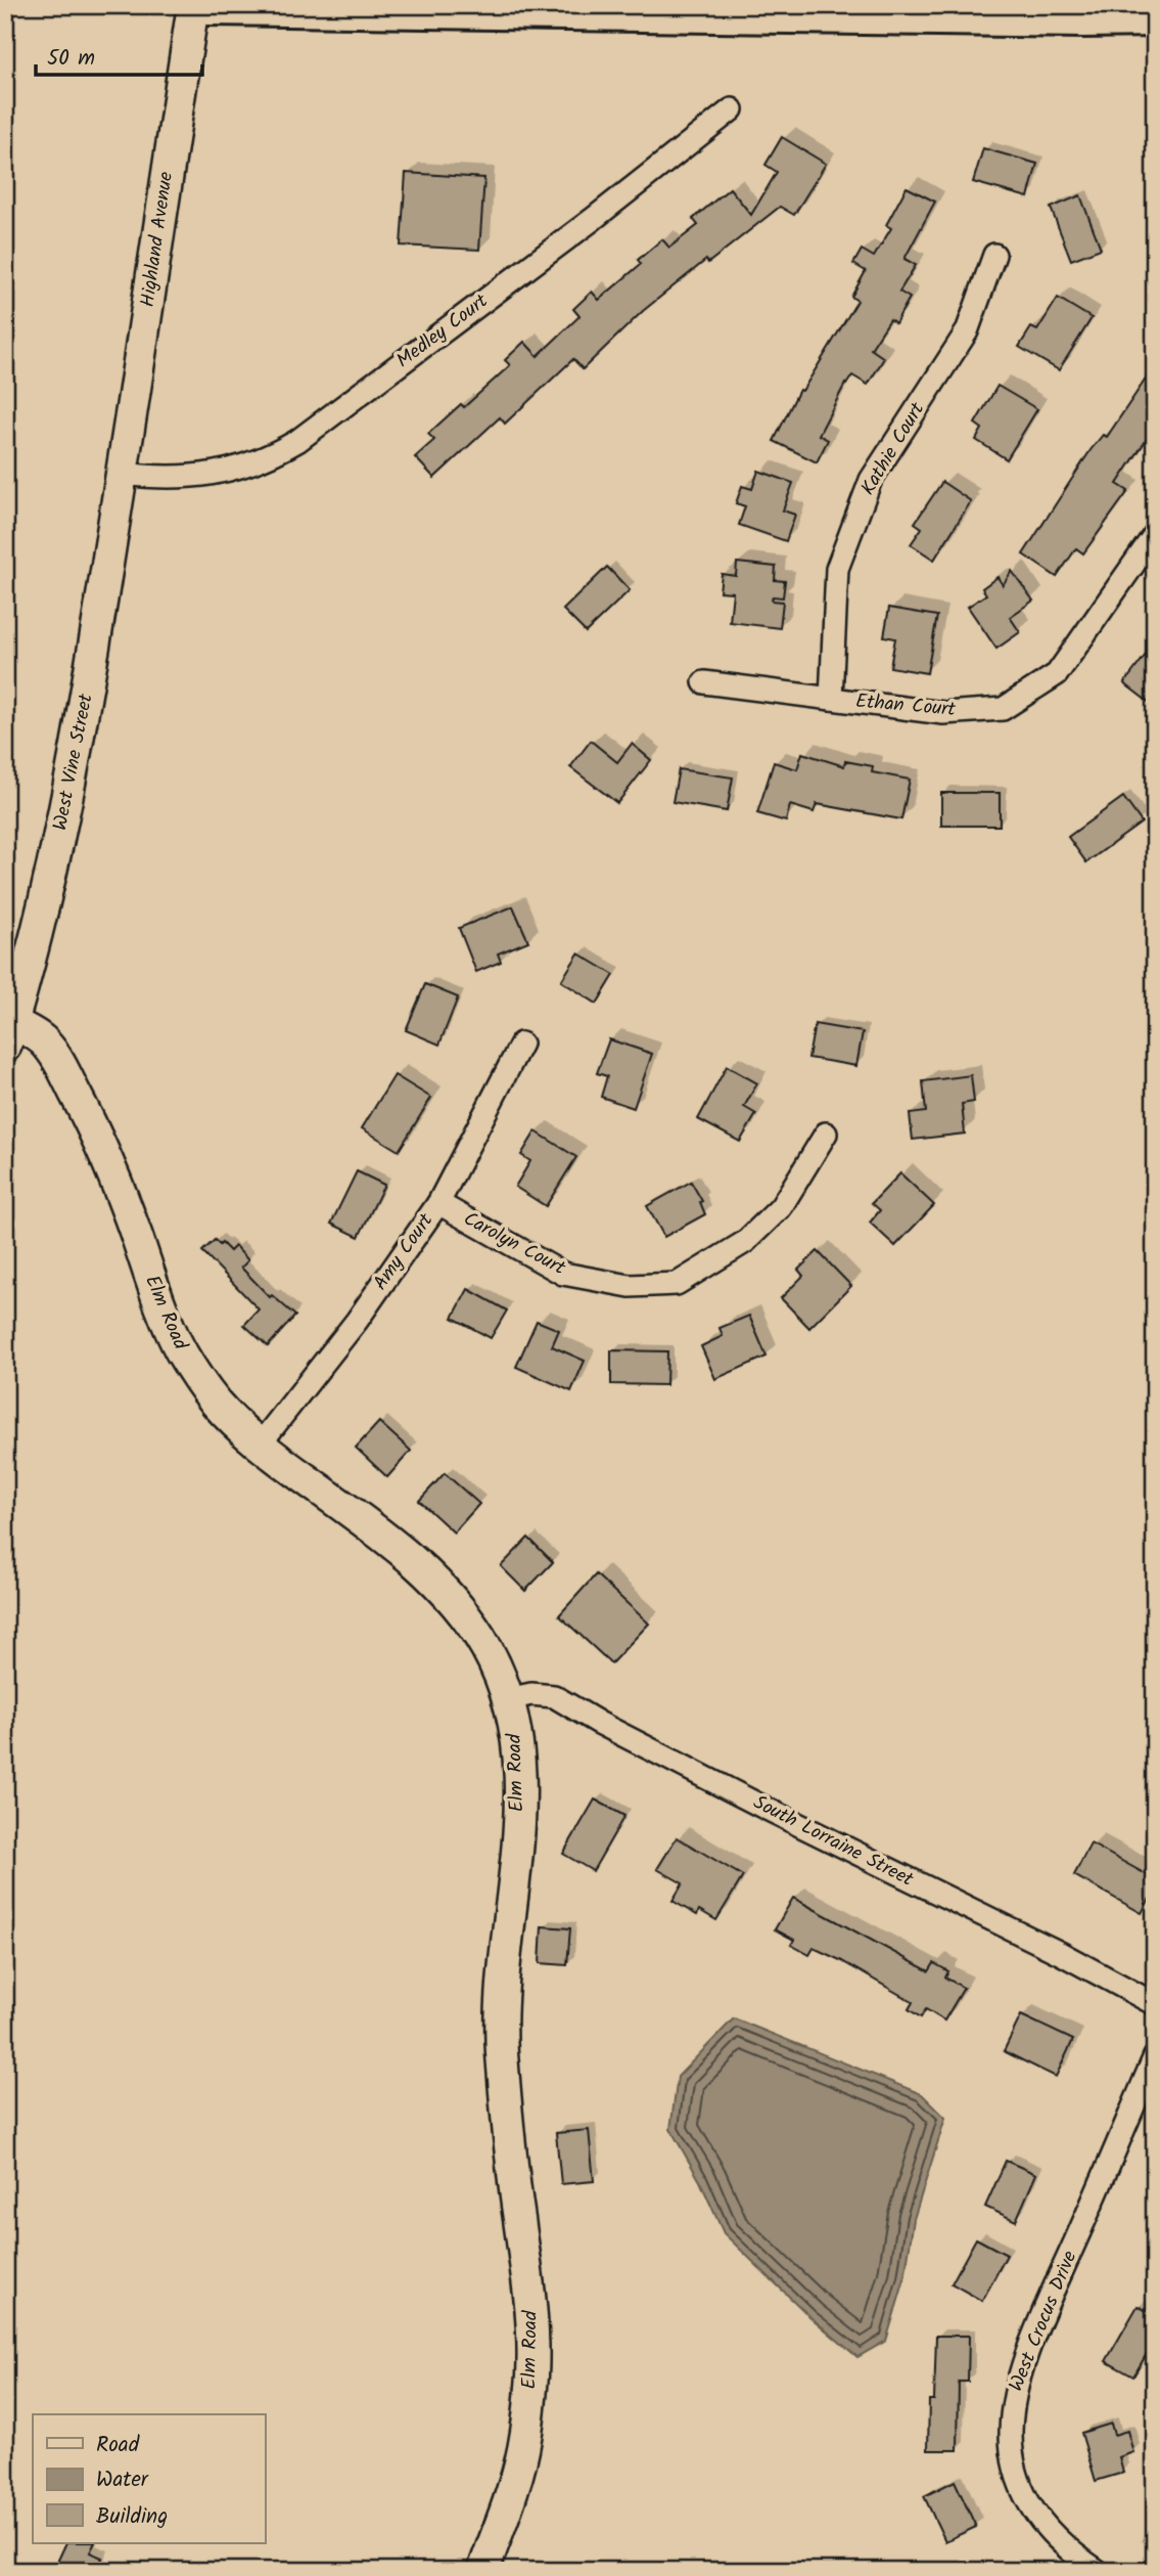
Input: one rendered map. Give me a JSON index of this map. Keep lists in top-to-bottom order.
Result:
{
  "streets": {
    "street": [
      "Highland Avenue",
      "Medley Court",
      "Kathie Court",
      "Ethan Court",
      "West Vine Street",
      "Carolyn Court",
      "Amy Court",
      "Elm Road",
      "South Lorraine Street",
      "West Crocus Drive"
    ]
  },
  "crossings": [
    ["Highland Avenue", "Medley Court"],
    ["Highland Avenue", "West Vine Street"],
    ["Medley Court", "West Vine Street"],
    ["Kathie Court", "Ethan Court"],
    ["West Vine Street", "Elm Road"],
    ["Carolyn Court", "Amy Court"],
    ["Amy Court", "Elm Road"],
    ["Elm Road", "South Lorraine Street"]
  ],
  "legend": ["Road", "Water", "Building"],
  "scale_bar": "50 m"
}
